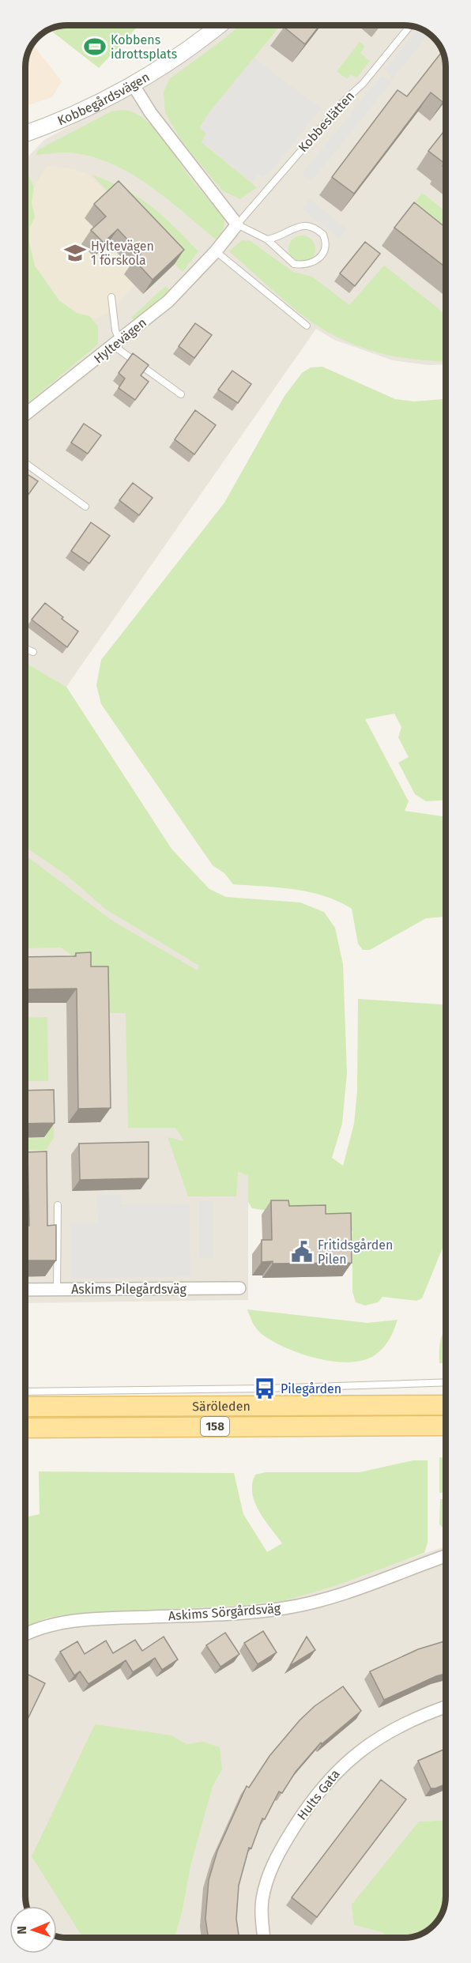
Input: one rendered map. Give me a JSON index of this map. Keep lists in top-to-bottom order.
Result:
{
  "streets": {
    "main road": ["Säröleden", "158"],
    "street": [
      "Kobbegårdsvägen",
      "Hyltevägen",
      "Askims Pilegårdsväg",
      "Askims Sörgårdsväg",
      "Hults Gata"
    ],
    "lane": ["Kobbeslätten"]
  },
  "crossings": [
    ["Kobbeslätten", "Hyltevägen"]
  ],
  "places": {
    "sports": ["Kobbens idrottsplats"],
    "school or university": ["Hyltevägen 1 förskola"],
    "public building": ["Fritidsgården Pilen"],
    "bus stop": ["Pilegården"]
  },
  "north": "left"
}
